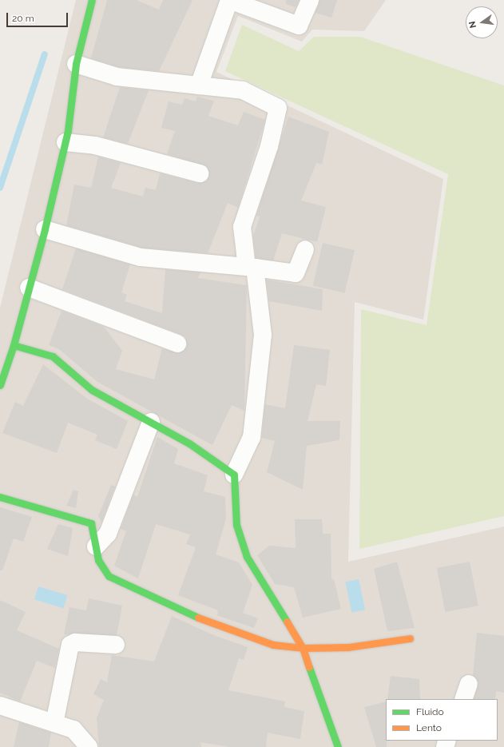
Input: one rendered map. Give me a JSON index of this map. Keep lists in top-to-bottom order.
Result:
{
  "legend": ["Fluido", "Lento"],
  "scale_bar": "20 m",
  "north": "left"
}
